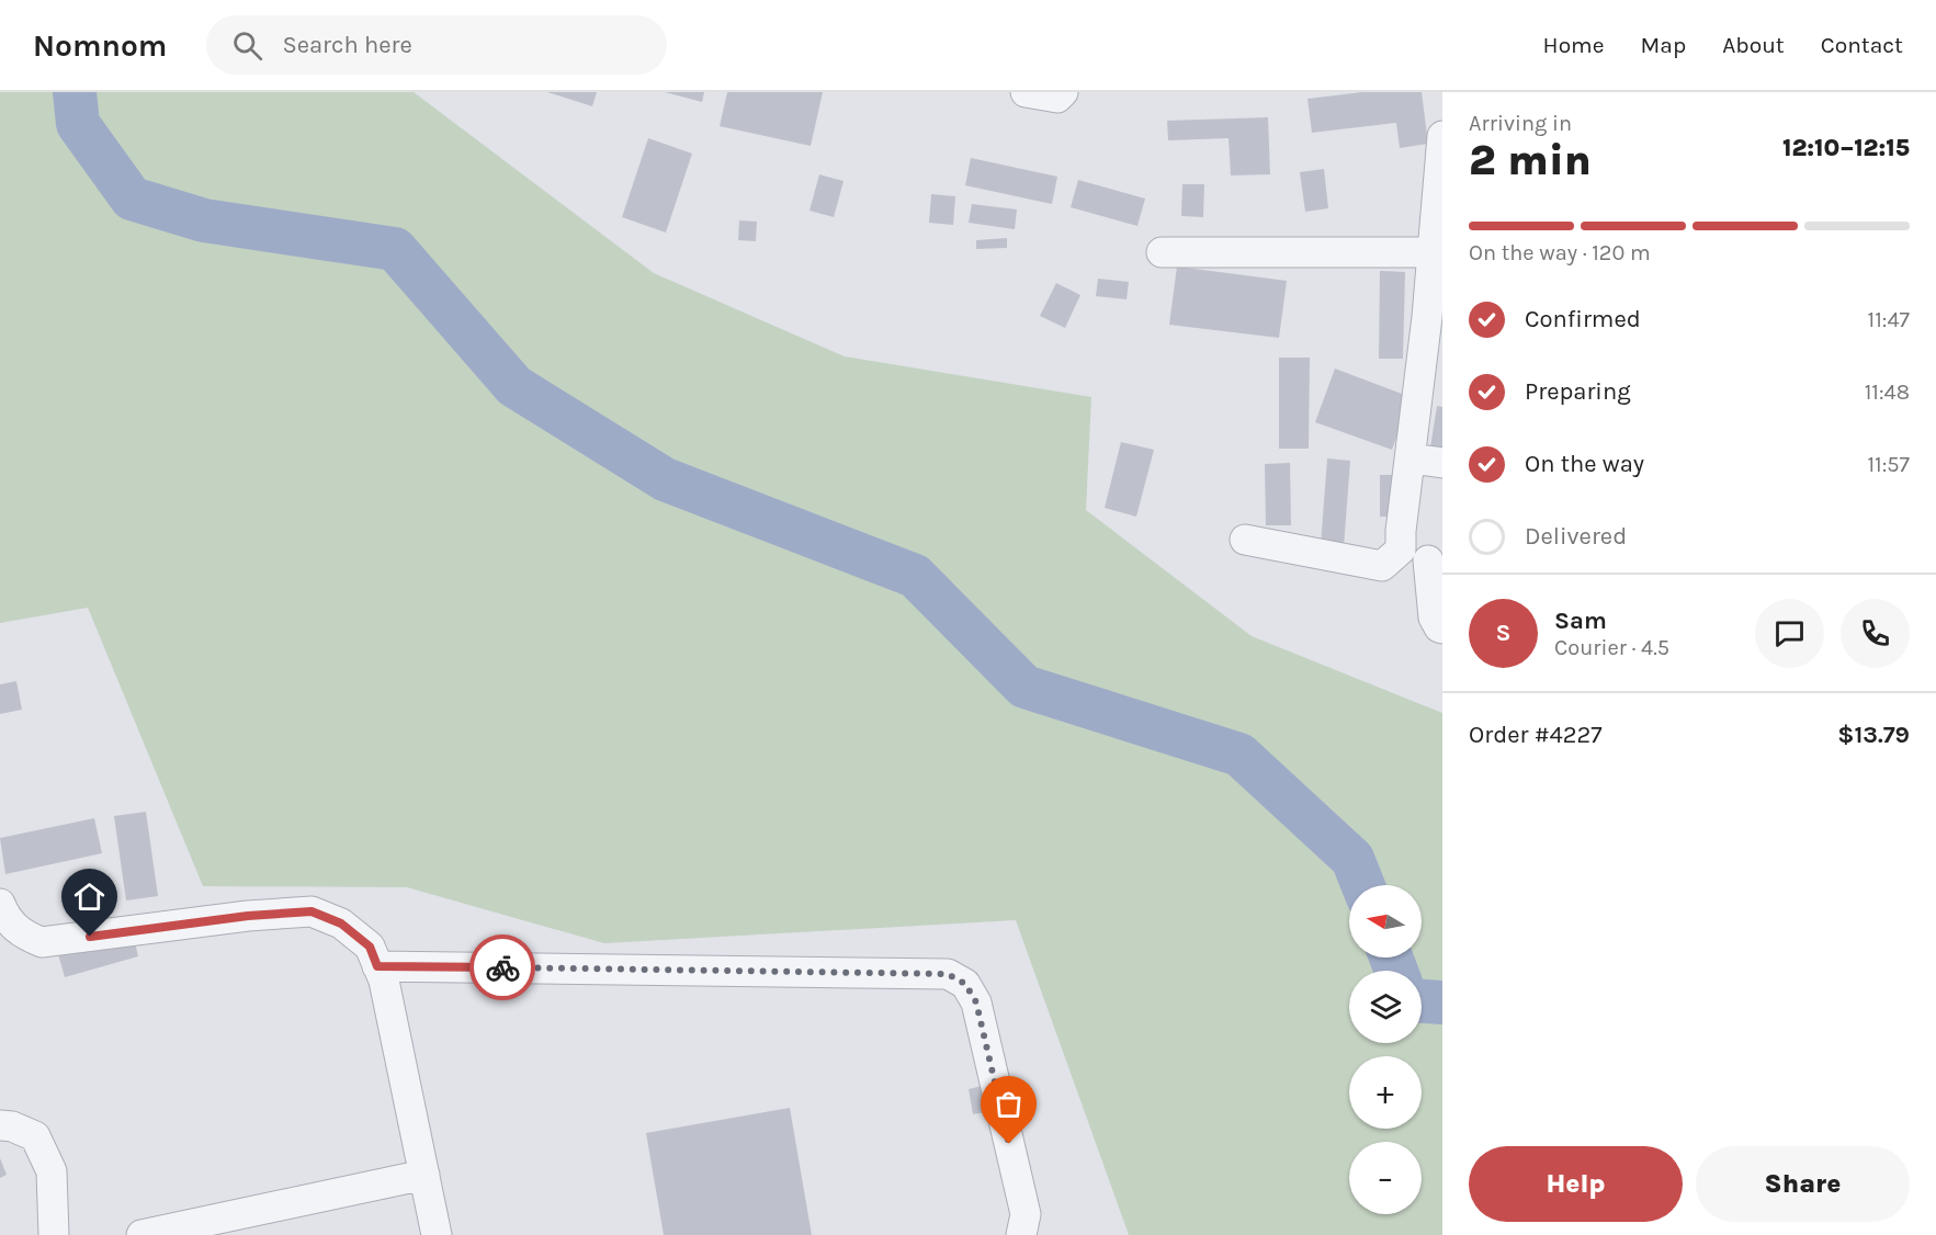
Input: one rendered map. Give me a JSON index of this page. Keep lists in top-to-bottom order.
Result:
{
  "north": "left",
  "page": {
    "header": "Nomnom",
    "search": "Search here",
    "nav": [
      "Home",
      "Map",
      "About",
      "Contact"
    ],
    "heading": ["2 min", "Arriving in", "12:10–12:15"],
    "panel": [
      "Sam",
      "Courier · 4.5",
      "Order #4227",
      "$13.79"
    ],
    "bar": "On the way · 120 m",
    "list": [
      ["Confirmed", "11:47"],
      ["Preparing", "11:48"],
      ["On the way", "11:57"],
      "Delivered"
    ],
    "round": "S",
    "map_buttons": ["+", "−"],
    "buttons": ["Help", "Share"]
  }
}
